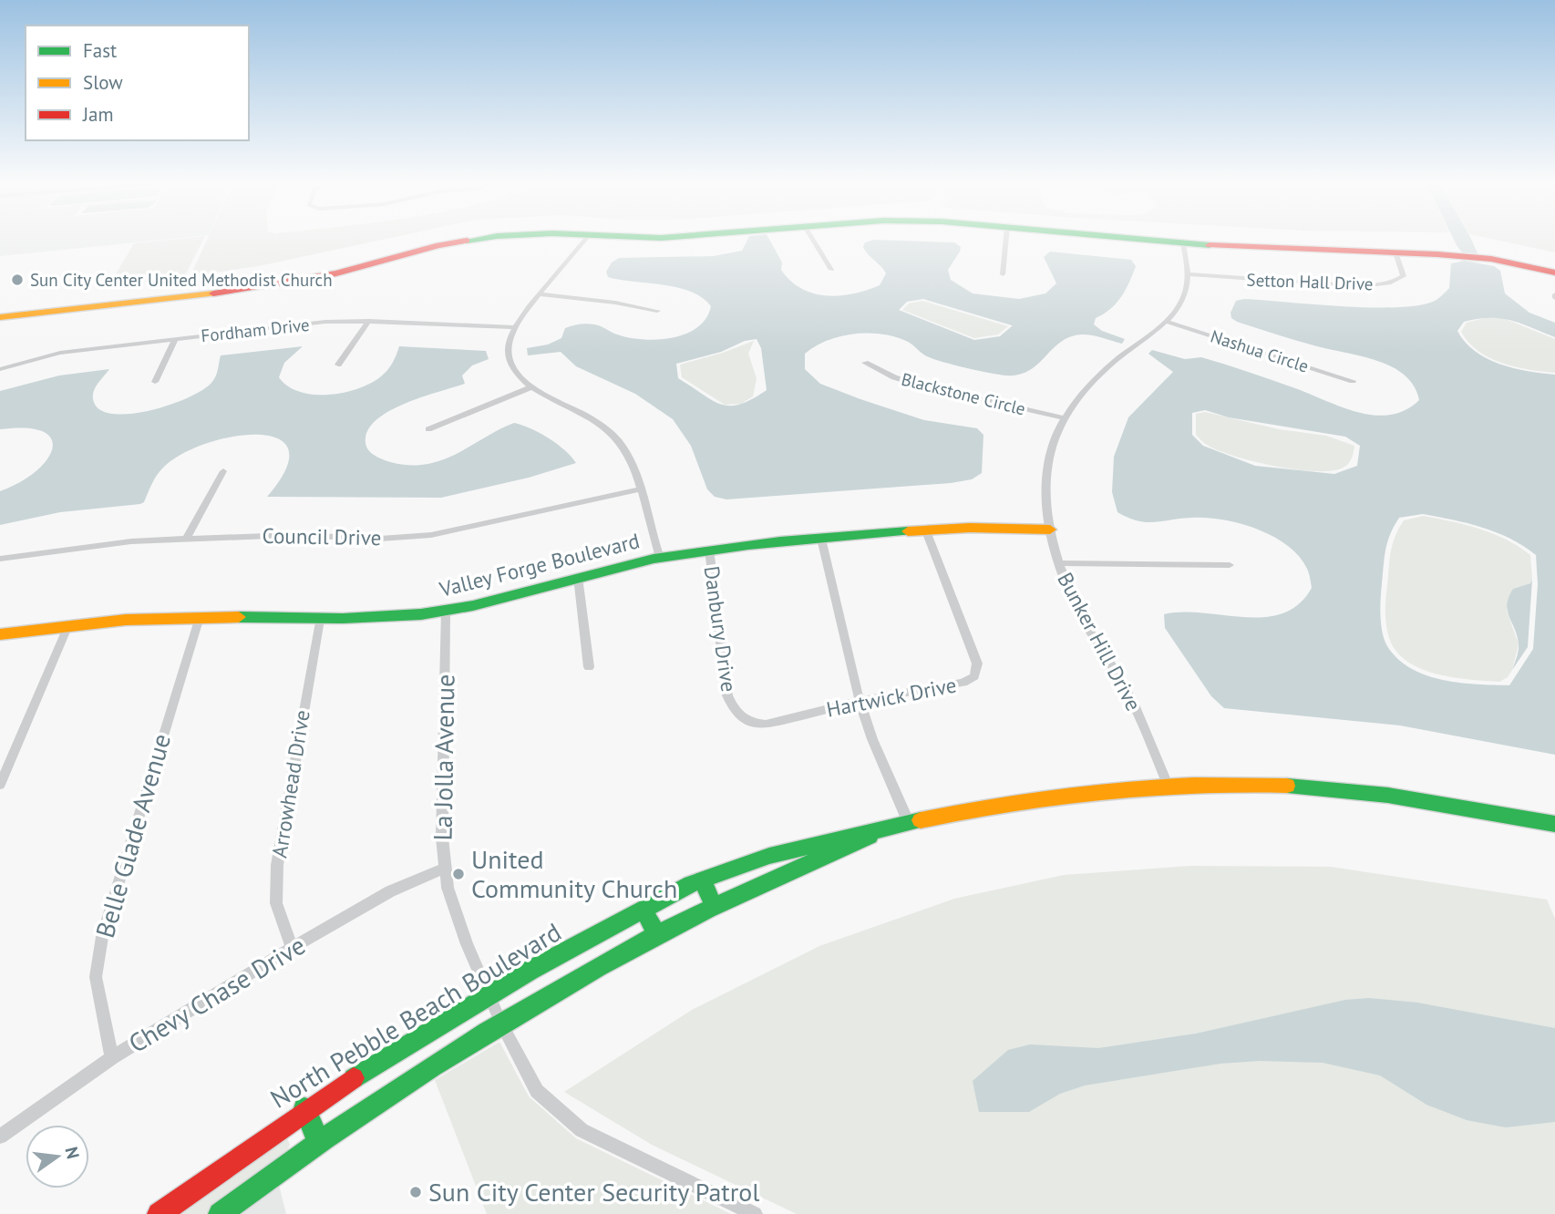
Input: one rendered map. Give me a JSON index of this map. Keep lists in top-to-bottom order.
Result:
{
  "streets": {
    "street": [
      "Setton Hall Drive",
      "Fordham Drive",
      "Nashua Circle",
      "Blackstone Circle",
      "Council Drive",
      "Valley Forge Boulevard",
      "Danbury Drive",
      "Bunker Hill Drive",
      "Hartwick Drive",
      "La Jolla Avenue",
      "Arrowhead Drive",
      "Belle Glade Avenue",
      "Chevy Chase Drive",
      "North Pebble Beach Boulevard"
    ]
  },
  "crossings": [
    ["Setton Hall Drive", "Bunker Hill Drive"],
    ["Nashua Circle", "Bunker Hill Drive"],
    ["Blackstone Circle", "Bunker Hill Drive"],
    ["Valley Forge Boulevard", "Danbury Drive"],
    ["Valley Forge Boulevard", "Bunker Hill Drive"],
    ["Valley Forge Boulevard", "Hartwick Drive"],
    ["Valley Forge Boulevard", "La Jolla Avenue"],
    ["Valley Forge Boulevard", "Arrowhead Drive"],
    ["Valley Forge Boulevard", "Belle Glade Avenue"],
    ["Danbury Drive", "Hartwick Drive"],
    ["Bunker Hill Drive", "North Pebble Beach Boulevard"],
    ["La Jolla Avenue", "Chevy Chase Drive"],
    ["La Jolla Avenue", "North Pebble Beach Boulevard"],
    ["Arrowhead Drive", "Chevy Chase Drive"],
    ["Belle Glade Avenue", "Chevy Chase Drive"]
  ],
  "places": ["Sun City Center United Methodist Church", "United Community Church", "Sun City Center Security Patrol"],
  "legend": ["Fast", "Slow", "Jam"],
  "north": "right"
}
